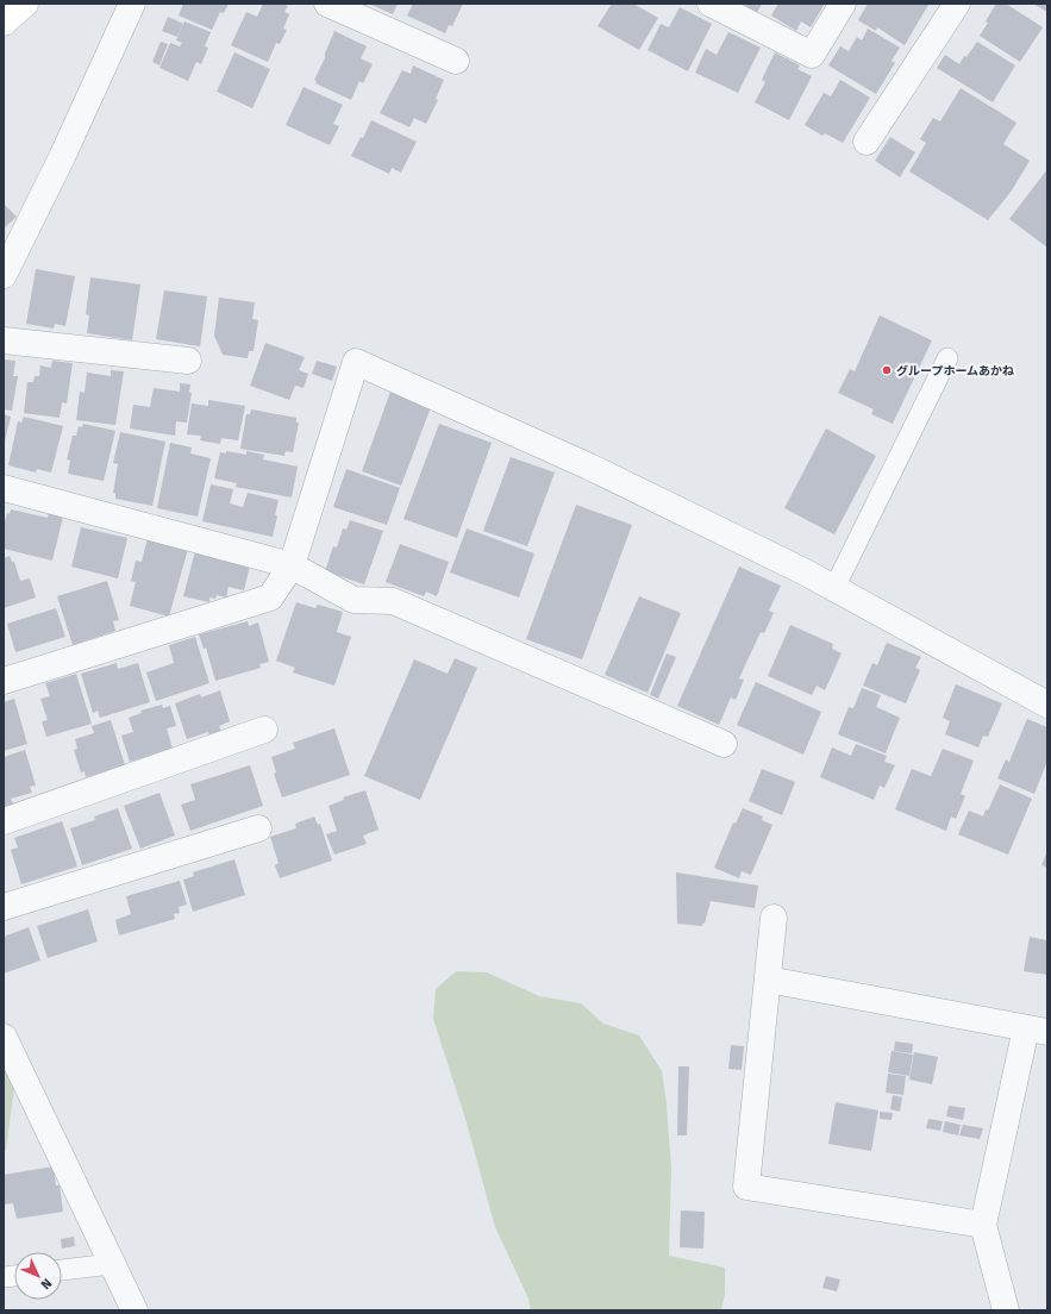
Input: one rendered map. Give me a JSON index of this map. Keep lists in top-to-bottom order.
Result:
{
  "places": ["グループホームあかね"],
  "north": "bottom right"
}
